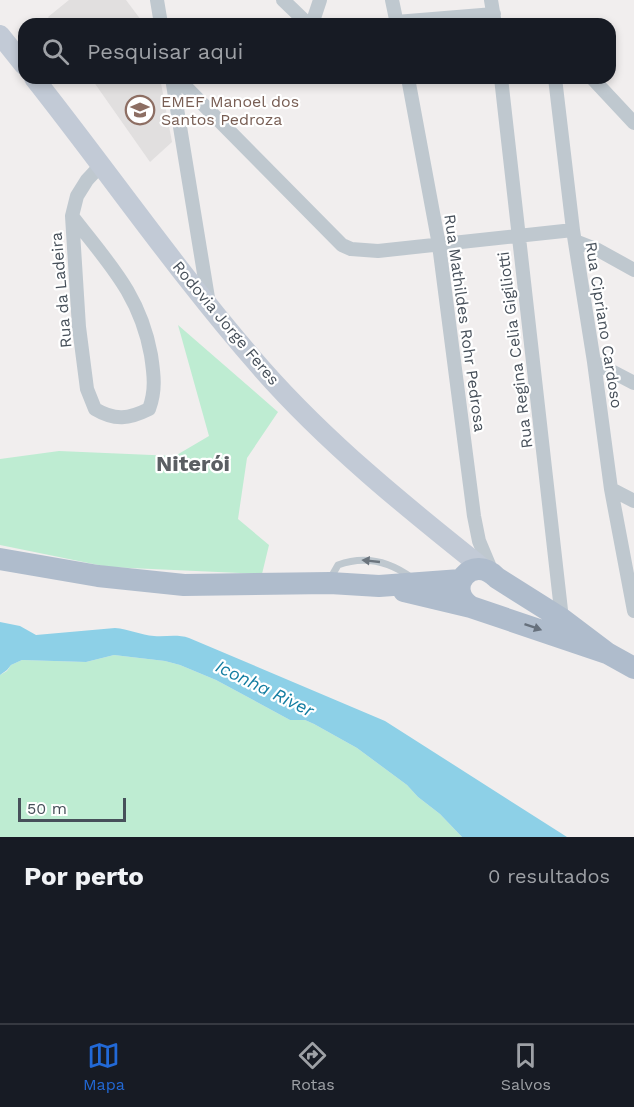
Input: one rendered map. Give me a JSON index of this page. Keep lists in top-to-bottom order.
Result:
{
  "streets": {
    "main road": ["Rodovia Jorge Feres"],
    "street": [
      "Rua da Ladeira",
      "Rua Mathildes Rohr Pedrosa",
      "Rua Cipriano Cardoso",
      "Rua Regina Celia Gigiliotti"
    ]
  },
  "crossings": [
    ["Rua da Ladeira", "Rodovia Jorge Feres"],
    ["Rodovia Jorge Feres", "Rua Mathildes Rohr Pedrosa"]
  ],
  "districts": ["Niterói"],
  "water": ["Iconha River"],
  "places": {
    "school or university": ["EMEF Manoel dos Santos Pedroza"]
  },
  "scale_bar": "50 m",
  "page": {
    "search": "Pesquisar aqui",
    "scale": "50 m",
    "heading": ["Por perto", "0 resultados"],
    "nav": ["Mapa", "Rotas", "Salvos"]
  }
}
